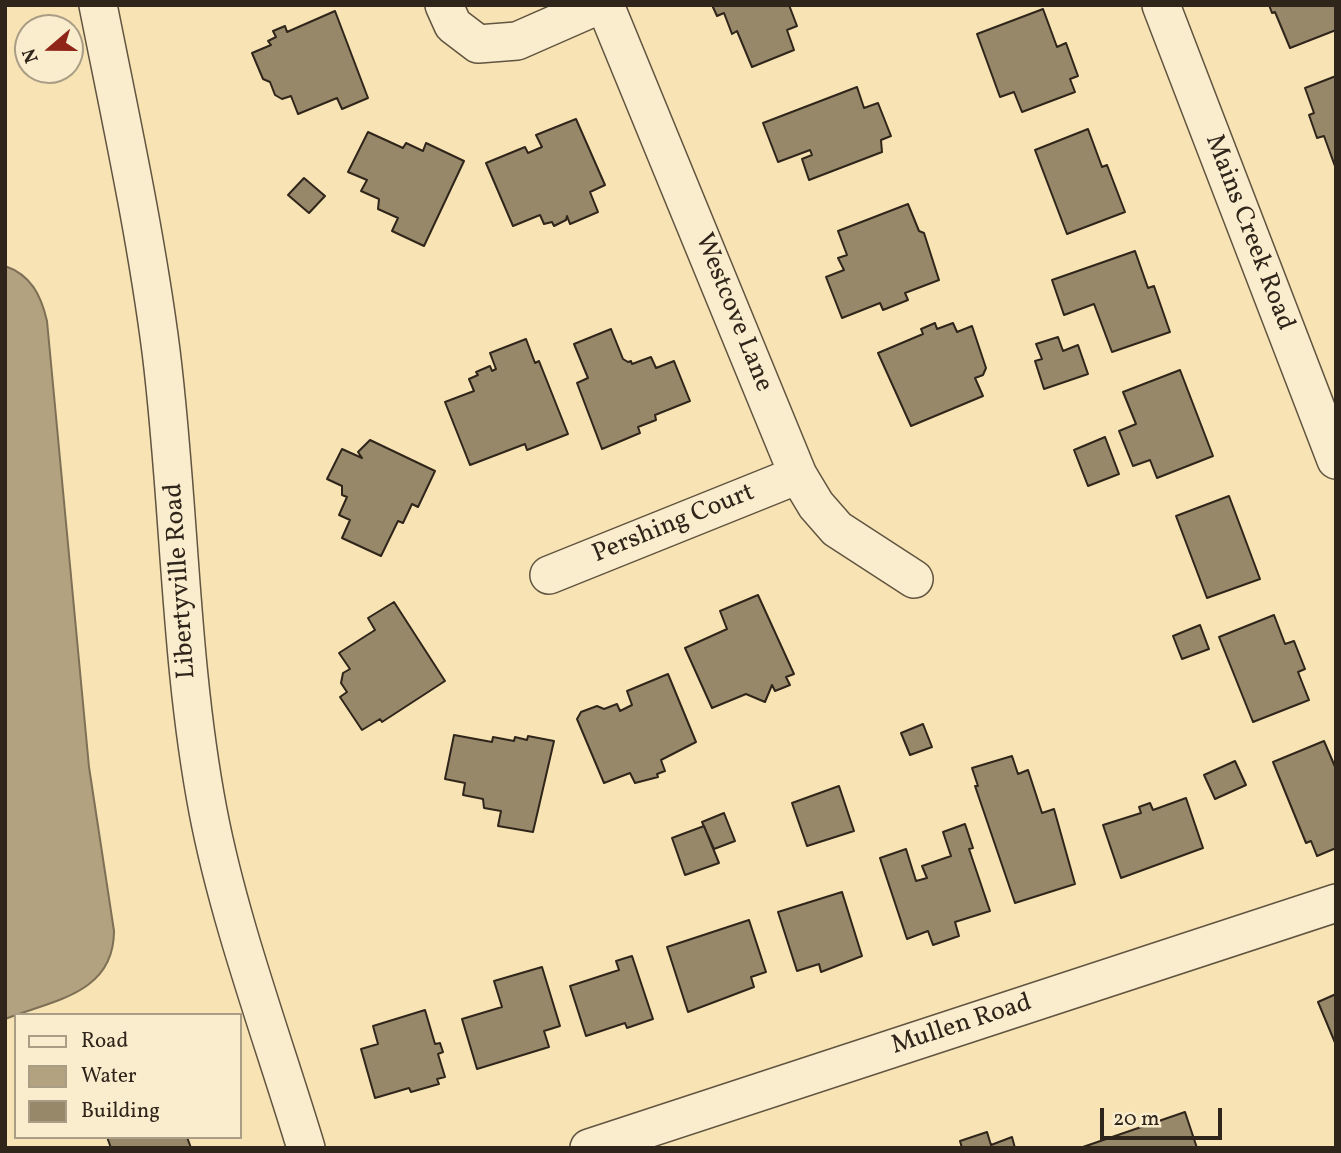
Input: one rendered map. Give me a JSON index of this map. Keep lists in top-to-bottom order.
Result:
{
  "streets": {
    "street": [
      "Mains Creek Road",
      "Westcove Lane",
      "Pershing Court",
      "Libertyville Road",
      "Mullen Road"
    ]
  },
  "crossings": [
    ["Westcove Lane", "Pershing Court"]
  ],
  "legend": ["Road", "Water", "Building"],
  "scale_bar": "20 m",
  "north": "left"
}
